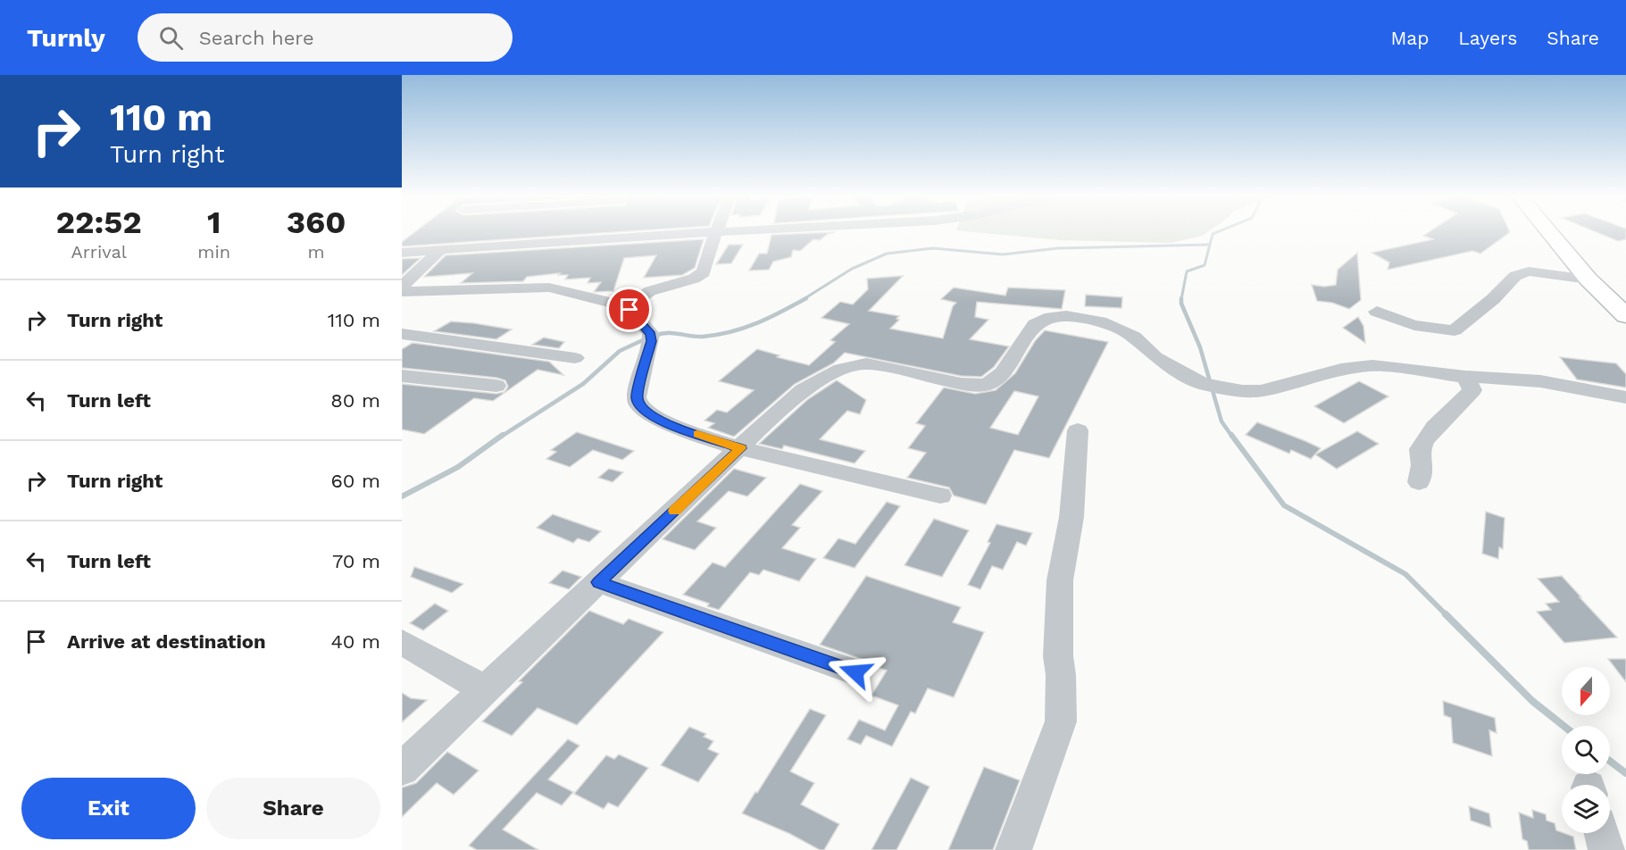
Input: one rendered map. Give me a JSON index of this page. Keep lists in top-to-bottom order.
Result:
{
  "north": "bottom",
  "page": {
    "header": "Turnly",
    "search": "Search here",
    "nav": ["Map", "Layers", "Share"],
    "turn": ["110 m", "Turn right"],
    "eta": [
      "22:52",
      "Arrival",
      "1",
      "min",
      "360",
      "m"
    ],
    "list": [
      {
        "name": "Turn right",
        "value": "110 m"
      },
      {
        "name": "Turn left",
        "value": "80 m"
      },
      {
        "name": "Turn right",
        "value": "60 m"
      },
      {
        "name": "Turn left",
        "value": "70 m"
      },
      {
        "name": "Arrive at destination",
        "value": "40 m"
      }
    ],
    "buttons": ["Exit", "Share"]
  }
}
